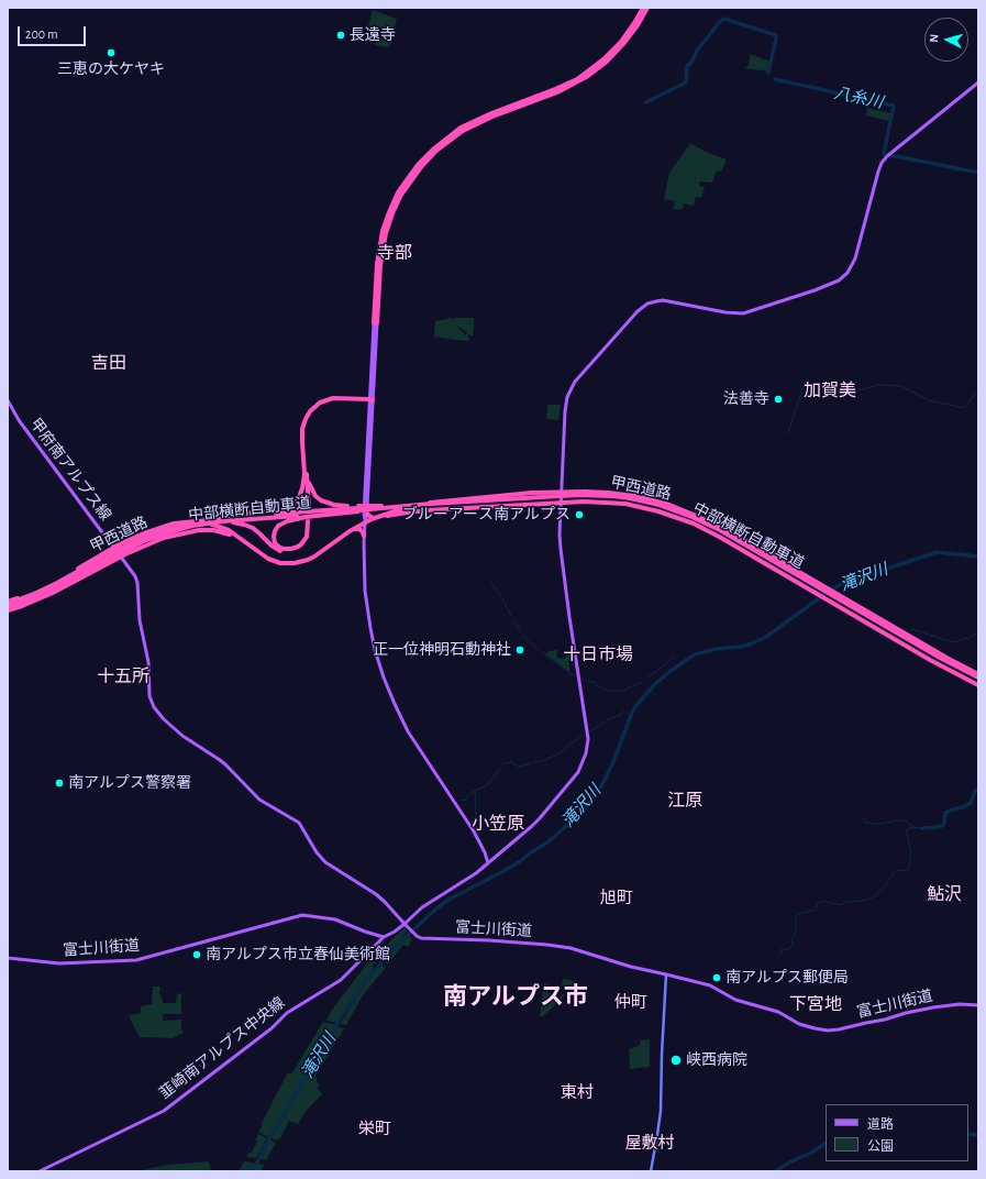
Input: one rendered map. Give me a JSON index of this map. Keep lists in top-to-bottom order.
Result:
{
  "streets": {
    "highway": ["甲西道路", "中部横断自動車道"],
    "main road": ["甲府南アルプス線", "富士川街道", "韮崎南アルプス中央線"]
  },
  "crossings": [
    ["甲府南アルプス線", "甲西道路"],
    ["甲府南アルプス線", "富士川街道"],
    ["甲西道路", "中部横断自動車道"],
    ["富士川街道", "韮崎南アルプス中央線"]
  ],
  "districts": [
    "寺部",
    "吉田",
    "加賀美",
    "十日市場",
    "十五所",
    "江原",
    "小笠原",
    "鮎沢",
    "旭町",
    "南アルプス市",
    "仲町",
    "下宮地",
    "東村",
    "栄町",
    "屋敷村"
  ],
  "water": ["八糸川", "滝沢川"],
  "places": [
    "長遠寺",
    "三恵の大ケヤキ",
    "法善寺",
    "ブルーアース南アルプス",
    "正一位神明石動神社",
    "南アルプス警察署",
    "南アルプス市立春仙美術館",
    "南アルプス郵便局",
    "峡西病院"
  ],
  "legend": ["道路", "公園"],
  "scale_bar": "200 m",
  "north": "left"
}
